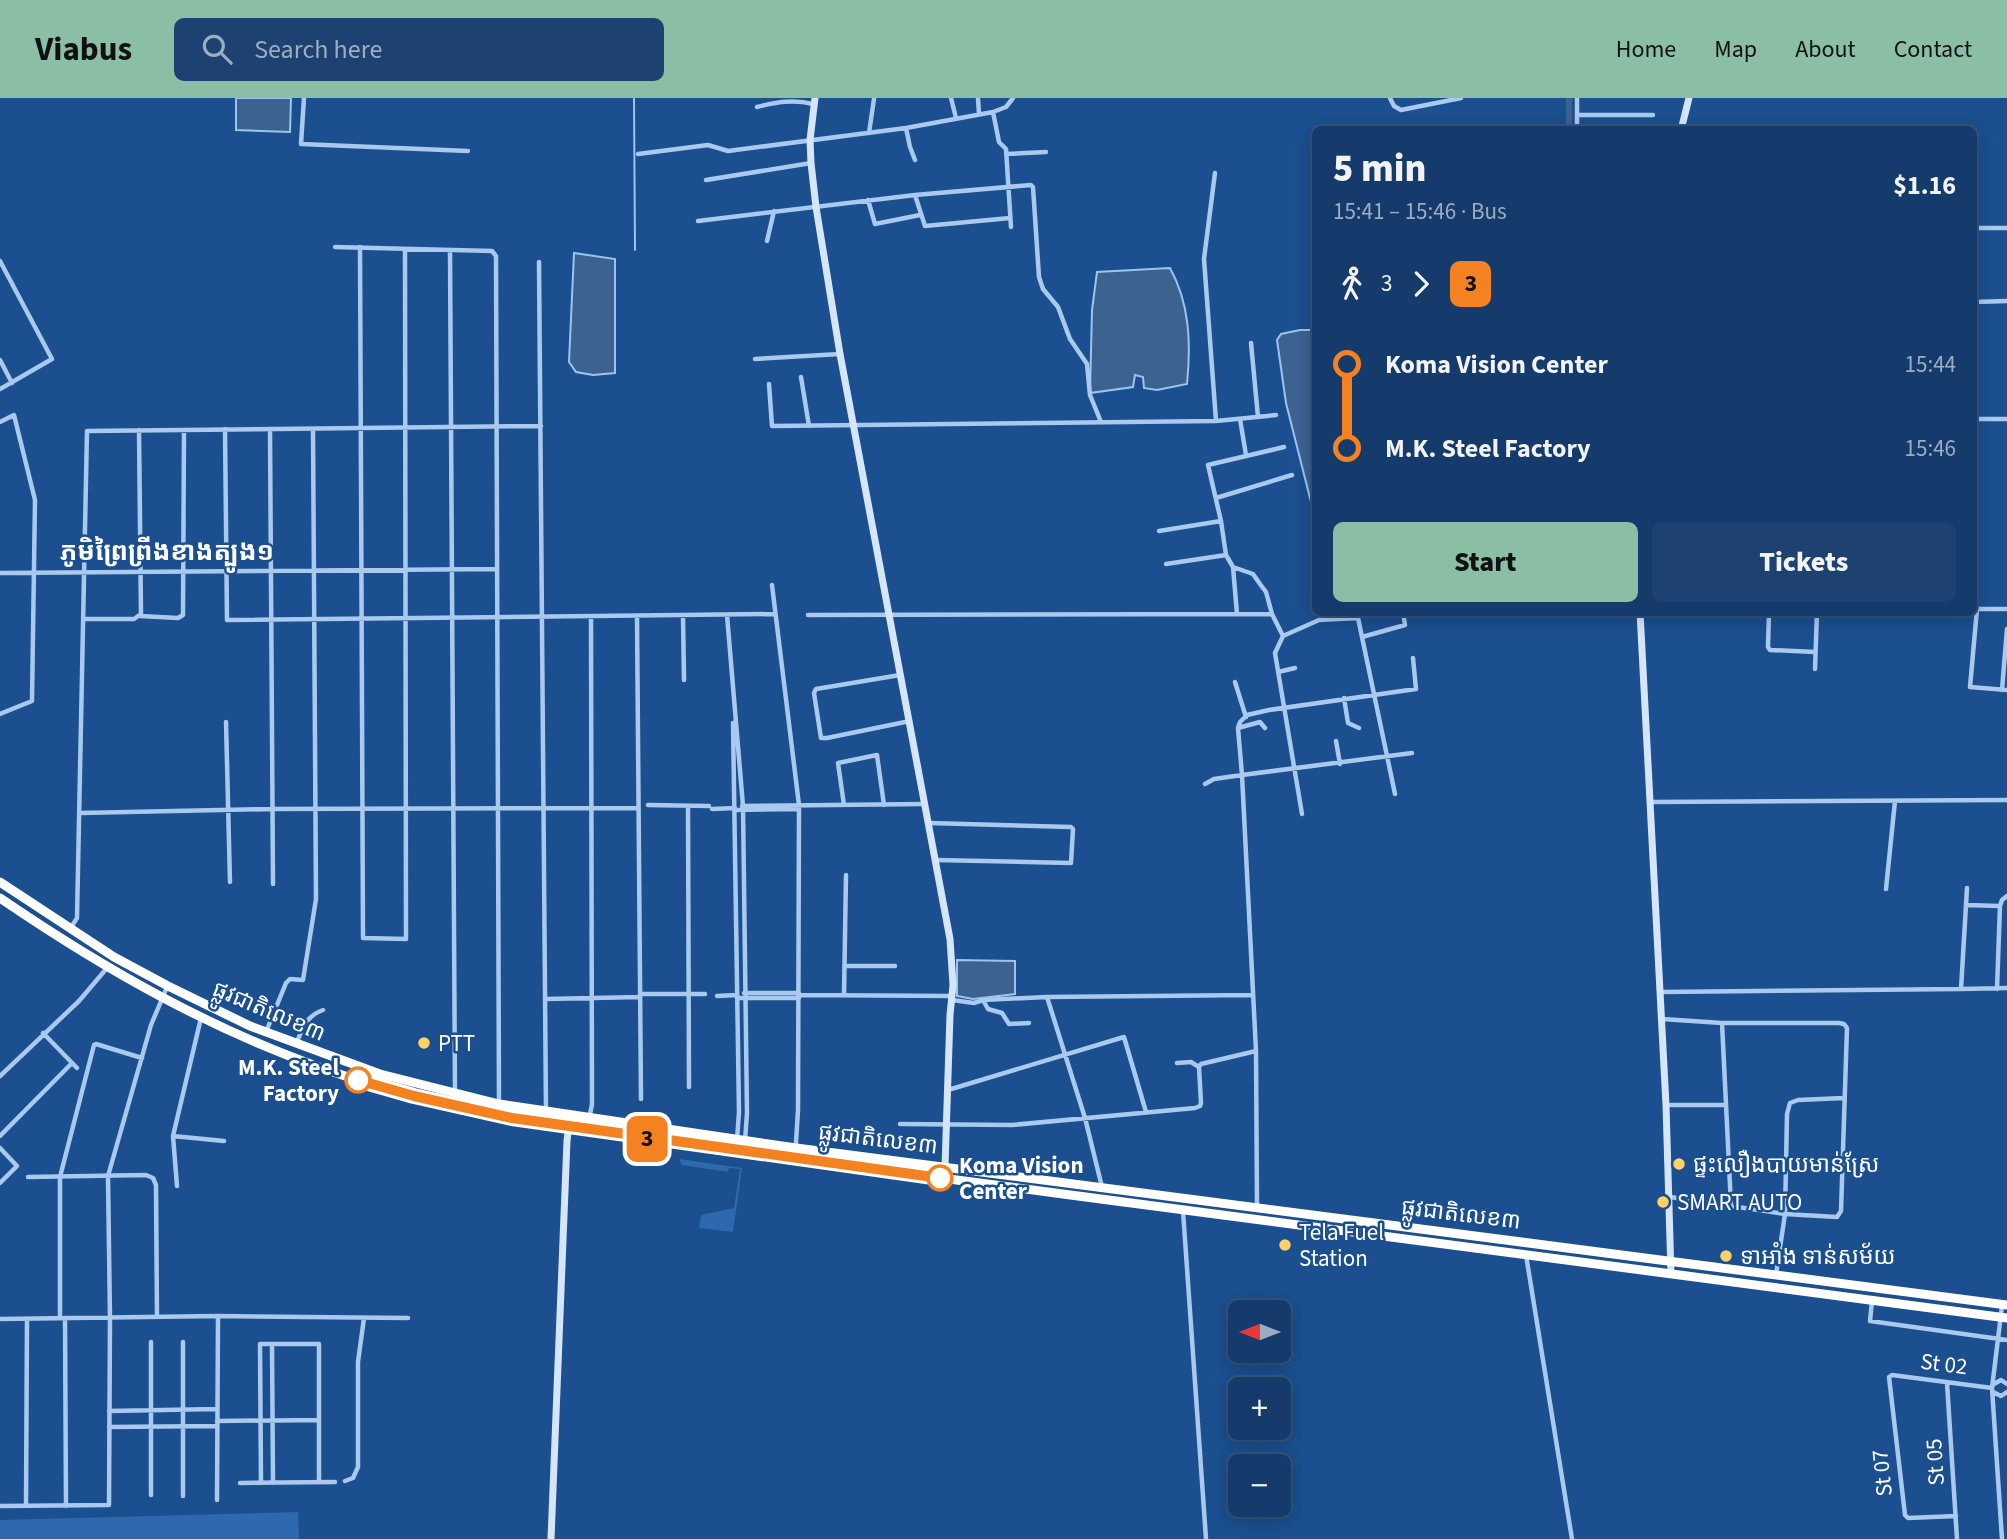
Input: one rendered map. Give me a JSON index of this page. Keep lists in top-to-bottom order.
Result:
{
  "streets": {
    "highway": ["ផ្លូវជាតិលេខ៣"],
    "street": ["St 02", "St 05", "St 07"]
  },
  "crossings": [
    ["St 02", "St 05"],
    ["St 02", "St 07"],
    ["St 05", "St 07"]
  ],
  "districts": ["ភូមិព្រៃព្រីងខាងត្បូង១"],
  "places": [
    "PTT",
    "M.K. Steel Factory",
    "ផ្ទះលឿងបាយមាន់ស្រែ",
    "Koma Vision Center",
    "SMART AUTO",
    "Tela Fuel Station",
    "ទាអាំង ទាន់សម័យ"
  ],
  "lines": ["bus line 3"],
  "north": "left",
  "page": {
    "header": "Viabus",
    "search": "Search here",
    "nav": [
      "Home",
      "Map",
      "About",
      "Contact"
    ],
    "on_map": "3",
    "heading": ["5 min", "15:41 – 15:46 · Bus", "$1.16"],
    "legs": ["3", "3"],
    "list": [
      {
        "name": "Koma Vision Center",
        "value": "15:44"
      },
      {
        "name": "M.K. Steel Factory",
        "value": "15:46"
      }
    ],
    "buttons": ["Start", "Tickets"],
    "map_buttons": ["+", "−"]
  }
}
